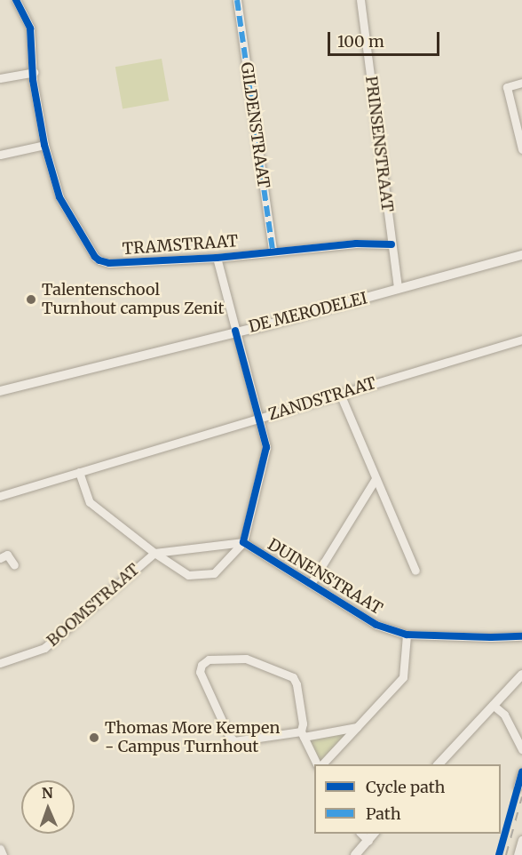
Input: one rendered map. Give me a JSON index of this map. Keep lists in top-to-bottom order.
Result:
{
  "streets": {
    "street": [
      "GILDENSTRAAT",
      "PRINSENSTRAAT",
      "TRAMSTRAAT",
      "DE MERODELEI",
      "ZANDSTRAAT",
      "DUINENSTRAAT",
      "BOOMSTRAAT"
    ]
  },
  "crossings": [
    ["GILDENSTRAAT", "TRAMSTRAAT"],
    ["PRINSENSTRAAT", "TRAMSTRAAT"],
    ["PRINSENSTRAAT", "DE MERODELEI"]
  ],
  "places": ["Talentenschool Turnhout campus Zenit", "Thomas More Kempen - Campus Turnhout"],
  "legend": ["Cycle path", "Path"],
  "scale_bar": "100 m",
  "north": "top"
}
